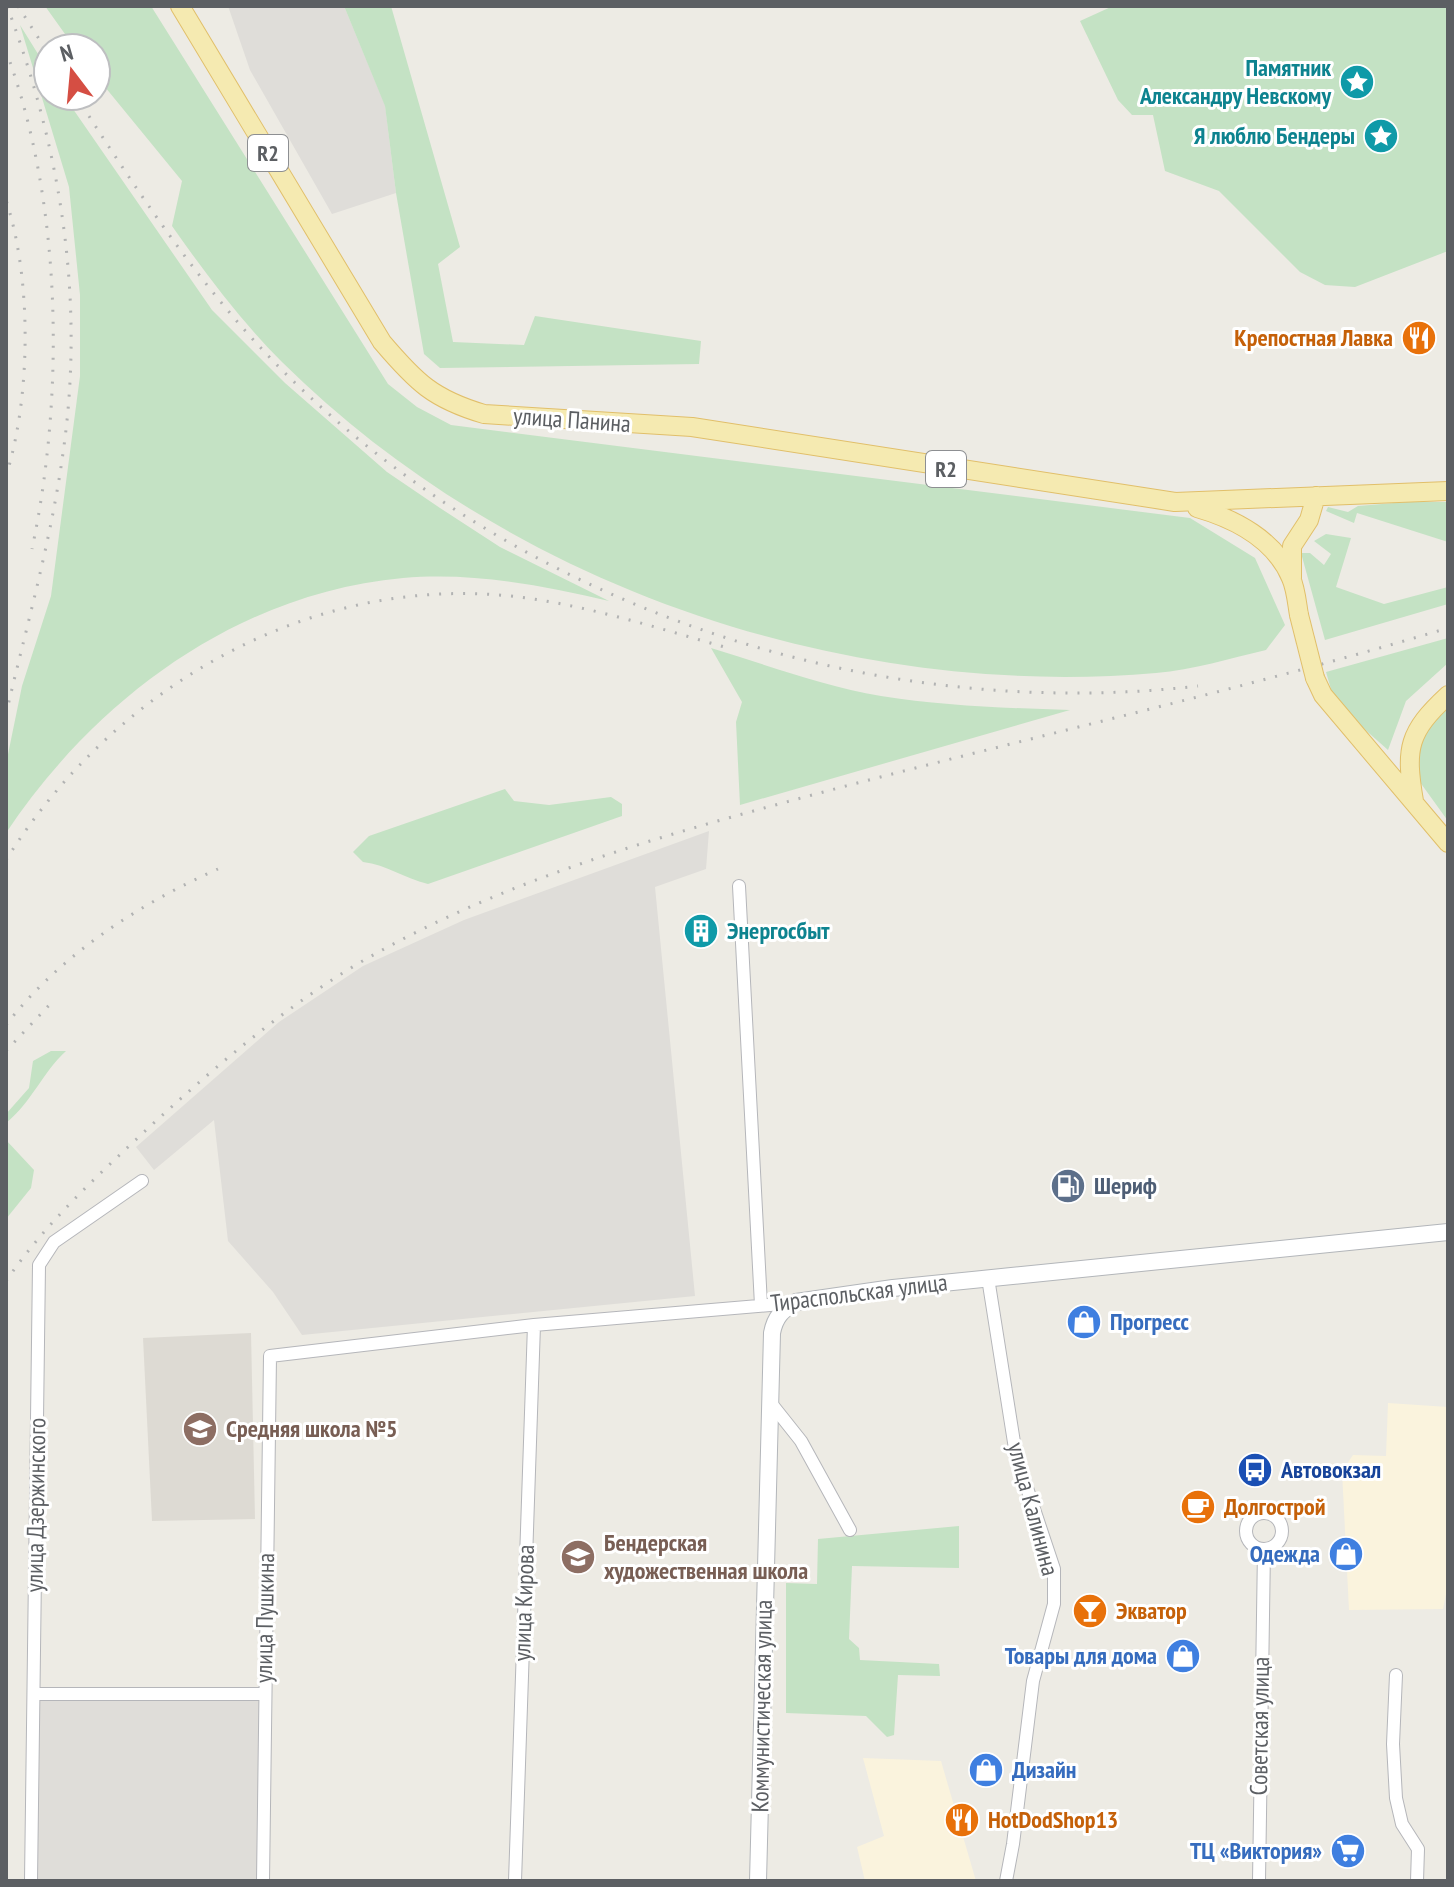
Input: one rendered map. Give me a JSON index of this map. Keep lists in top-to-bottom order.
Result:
{
  "streets": {
    "main road": [
      "R2",
      "улица Панина",
      "Тираспольская улица",
      "Коммунистическая улица"
    ],
    "street": [
      "улица Дзержинского",
      "улица Калинина",
      "улица Кирова",
      "улица Пушкина",
      "Советская улица"
    ]
  },
  "crossings": [
    ["R2", "улица Панина"],
    ["Тираспольская улица", "улица Калинина"],
    ["Тираспольская улица", "улица Кирова"],
    ["Тираспольская улица", "улица Пушкина"],
    ["Тираспольская улица", "Коммунистическая улица"]
  ],
  "places": {
    "place": ["Памятник Александру Невскому", "Я люблю Бендеры"],
    "restaurant": ["Крепостная Лавка", "HotDodShop13"],
    "building": ["Энергосбыт"],
    "fuel station": ["Шериф"],
    "shop": [
      "Прогресс",
      "Одежда",
      "Товары для дома",
      "Дизайн"
    ],
    "school or university": ["Средняя школа №5", "Бендерская художественная школа"],
    "bus stop": ["Автовокзал"],
    "cafe": ["Долгострой"],
    "bar": ["Экватор"],
    "supermarket": ["ТЦ «Виктория»"]
  },
  "north": "top"
}
